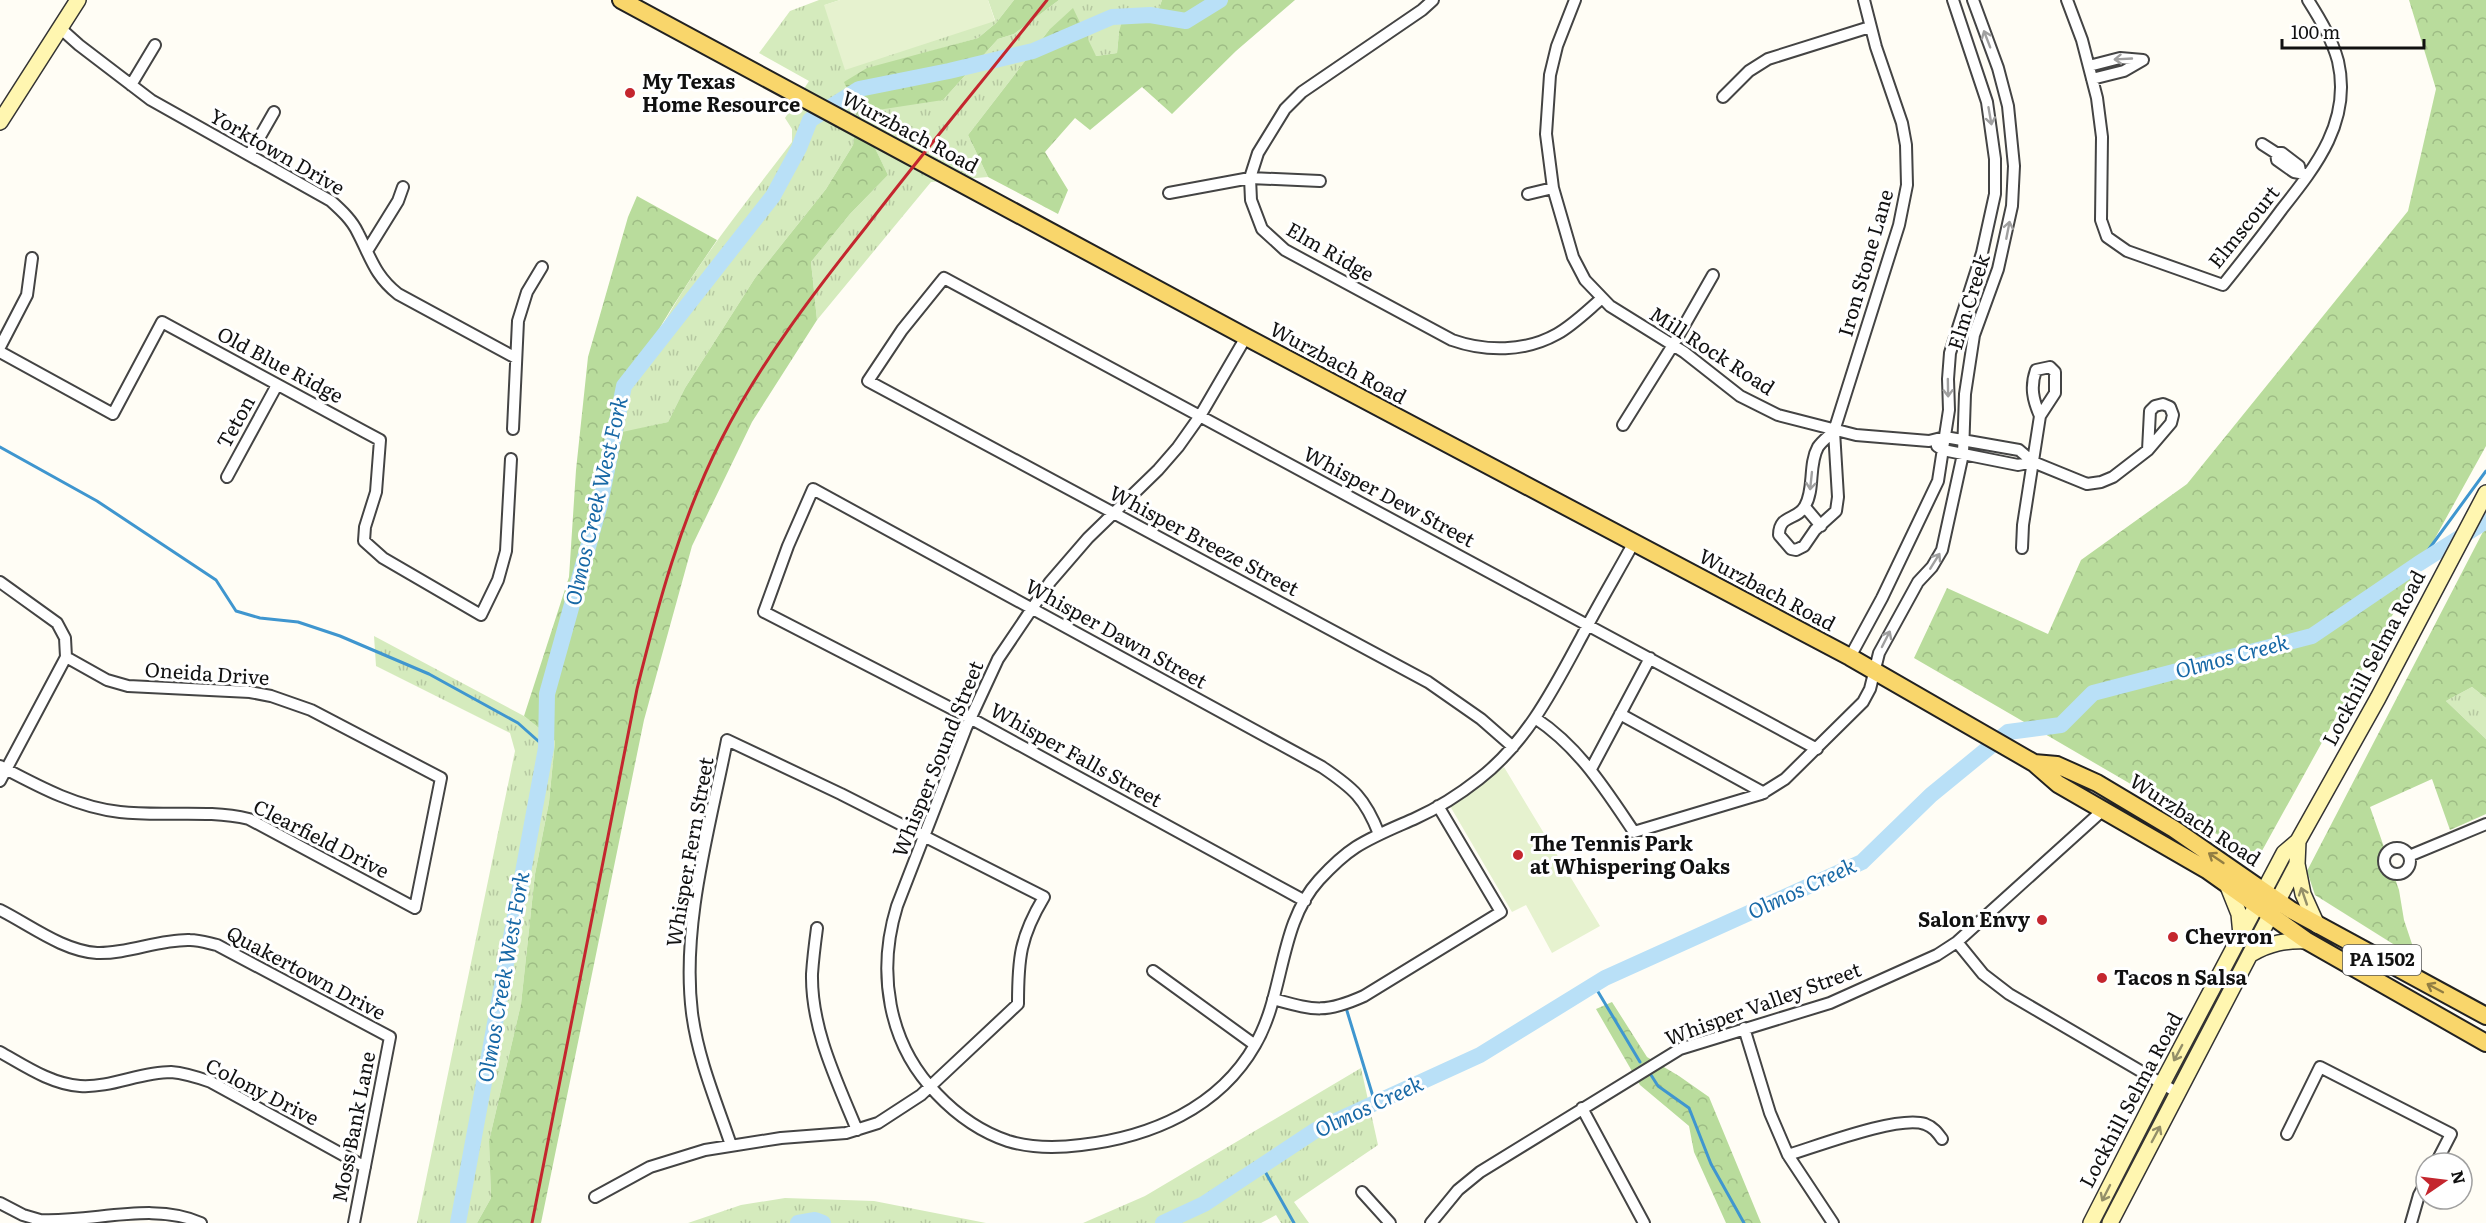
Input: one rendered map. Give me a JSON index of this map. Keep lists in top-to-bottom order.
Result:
{
  "streets": {
    "main road": ["Wurzbach Road", "Lockhill Selma Road", "PA 1502"],
    "street": [
      "Yorktown Drive",
      "Elmscourt",
      "Elm Ridge",
      "Iron Stone Lane",
      "Elm Creek",
      "Mill Rock Road",
      "Old Blue Ridge",
      "Teton",
      "Whisper Dew Street",
      "Whisper Breeze Street",
      "Whisper Dawn Street",
      "Oneida Drive",
      "Whisper Falls Street",
      "Whisper Sound Street",
      "Clearfield Drive",
      "Whisper Fern Street",
      "Quakertown Drive",
      "Whisper Valley Street",
      "Colony Drive",
      "Moss Bank Lane"
    ]
  },
  "crossings": [
    ["Wurzbach Road", "Elm Creek"],
    ["Wurzbach Road", "Lockhill Selma Road"],
    ["Wurzbach Road", "Whisper Sound Street"],
    ["Wurzbach Road", "PA 1502"],
    ["Wurzbach Road", "Whisper Valley Street"],
    ["Elm Ridge", "Mill Rock Road"],
    ["Iron Stone Lane", "Mill Rock Road"],
    ["Elm Creek", "Mill Rock Road"],
    ["Elm Creek", "Whisper Dew Street"],
    ["Old Blue Ridge", "Teton"],
    ["Whisper Dew Street", "Whisper Breeze Street"],
    ["Whisper Dew Street", "Whisper Sound Street"],
    ["Whisper Breeze Street", "Whisper Sound Street"],
    ["Whisper Dawn Street", "Whisper Falls Street"],
    ["Whisper Dawn Street", "Whisper Sound Street"],
    ["Lockhill Selma Road", "PA 1502"],
    ["Oneida Drive", "Clearfield Drive"],
    ["Whisper Falls Street", "Whisper Sound Street"],
    ["Whisper Sound Street", "Whisper Fern Street"],
    ["Quakertown Drive", "Moss Bank Lane"],
    ["Colony Drive", "Moss Bank Lane"]
  ],
  "water": ["Olmos Creek West Fork", "Olmos Creek"],
  "places": [
    "My Texas Home Resource",
    "The Tennis Park at Whispering Oaks",
    "Salon Envy",
    "Chevron",
    "Tacos n Salsa"
  ],
  "scale_bar": "100 m",
  "north": "right"
}
